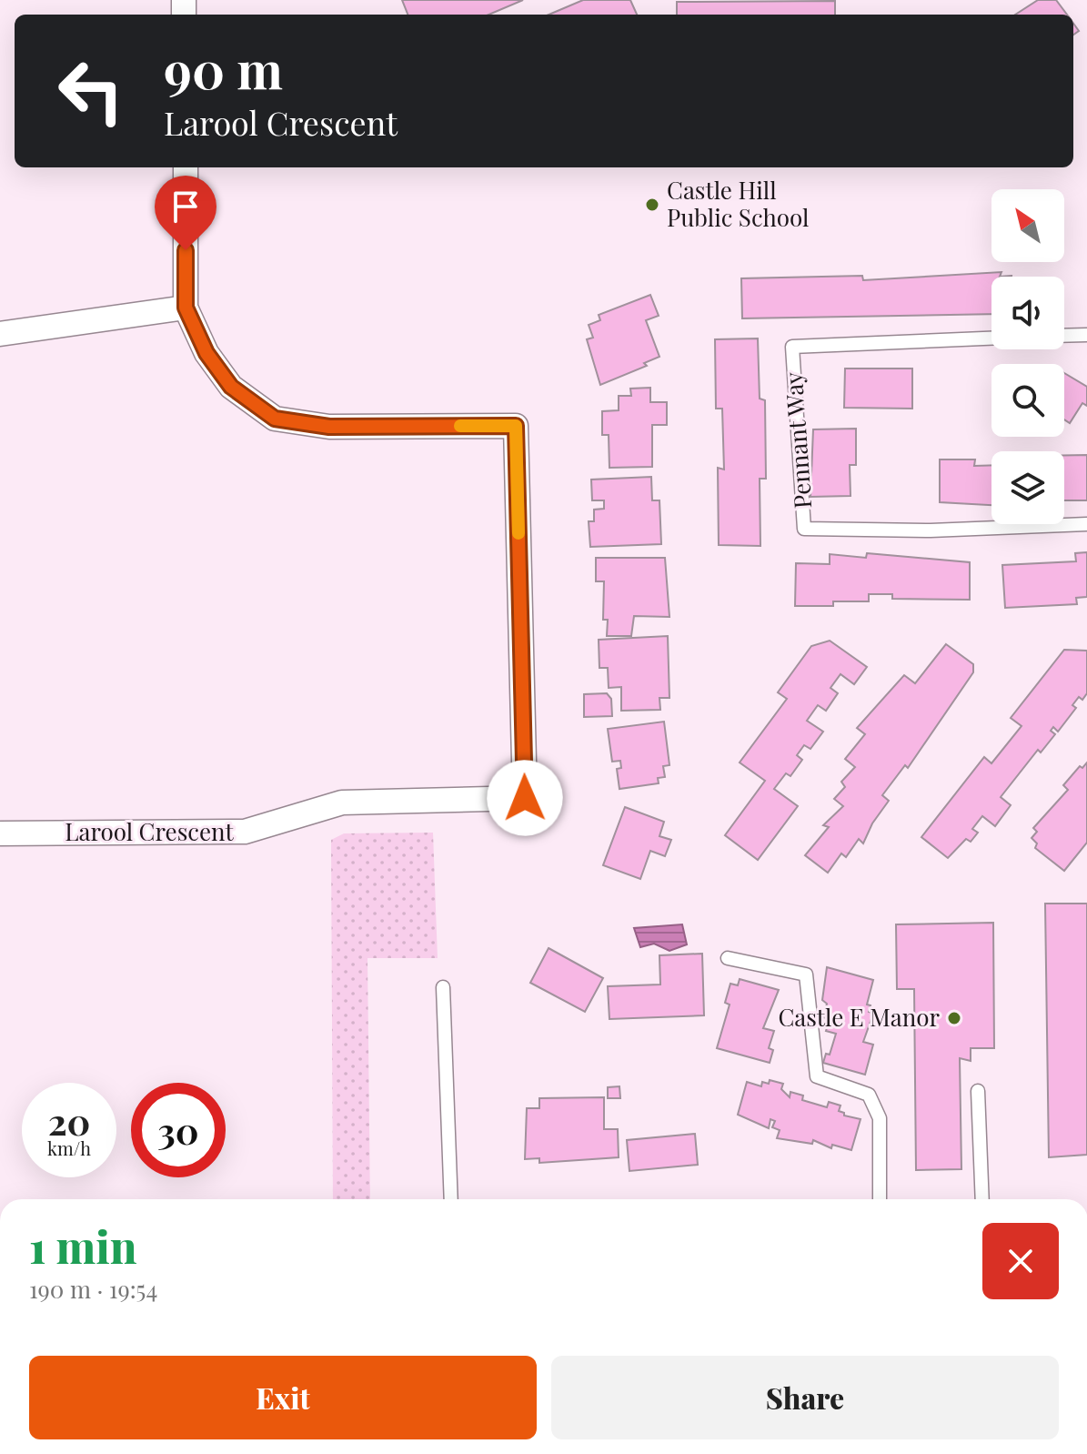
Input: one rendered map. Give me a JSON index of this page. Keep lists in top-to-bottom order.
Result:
{
  "streets": {
    "street": ["Larool Crescent"],
    "lane": ["Pennant Way"]
  },
  "places": ["Castle Hill Public School", "Castle E Manor"],
  "north": "top left",
  "page": {
    "turn": ["90 m", "Larool Crescent"],
    "speed": "20 km/h",
    "limit": "30",
    "heading": ["1 min", "190 m · 19:54"],
    "buttons": ["Exit", "Share"]
  }
}
